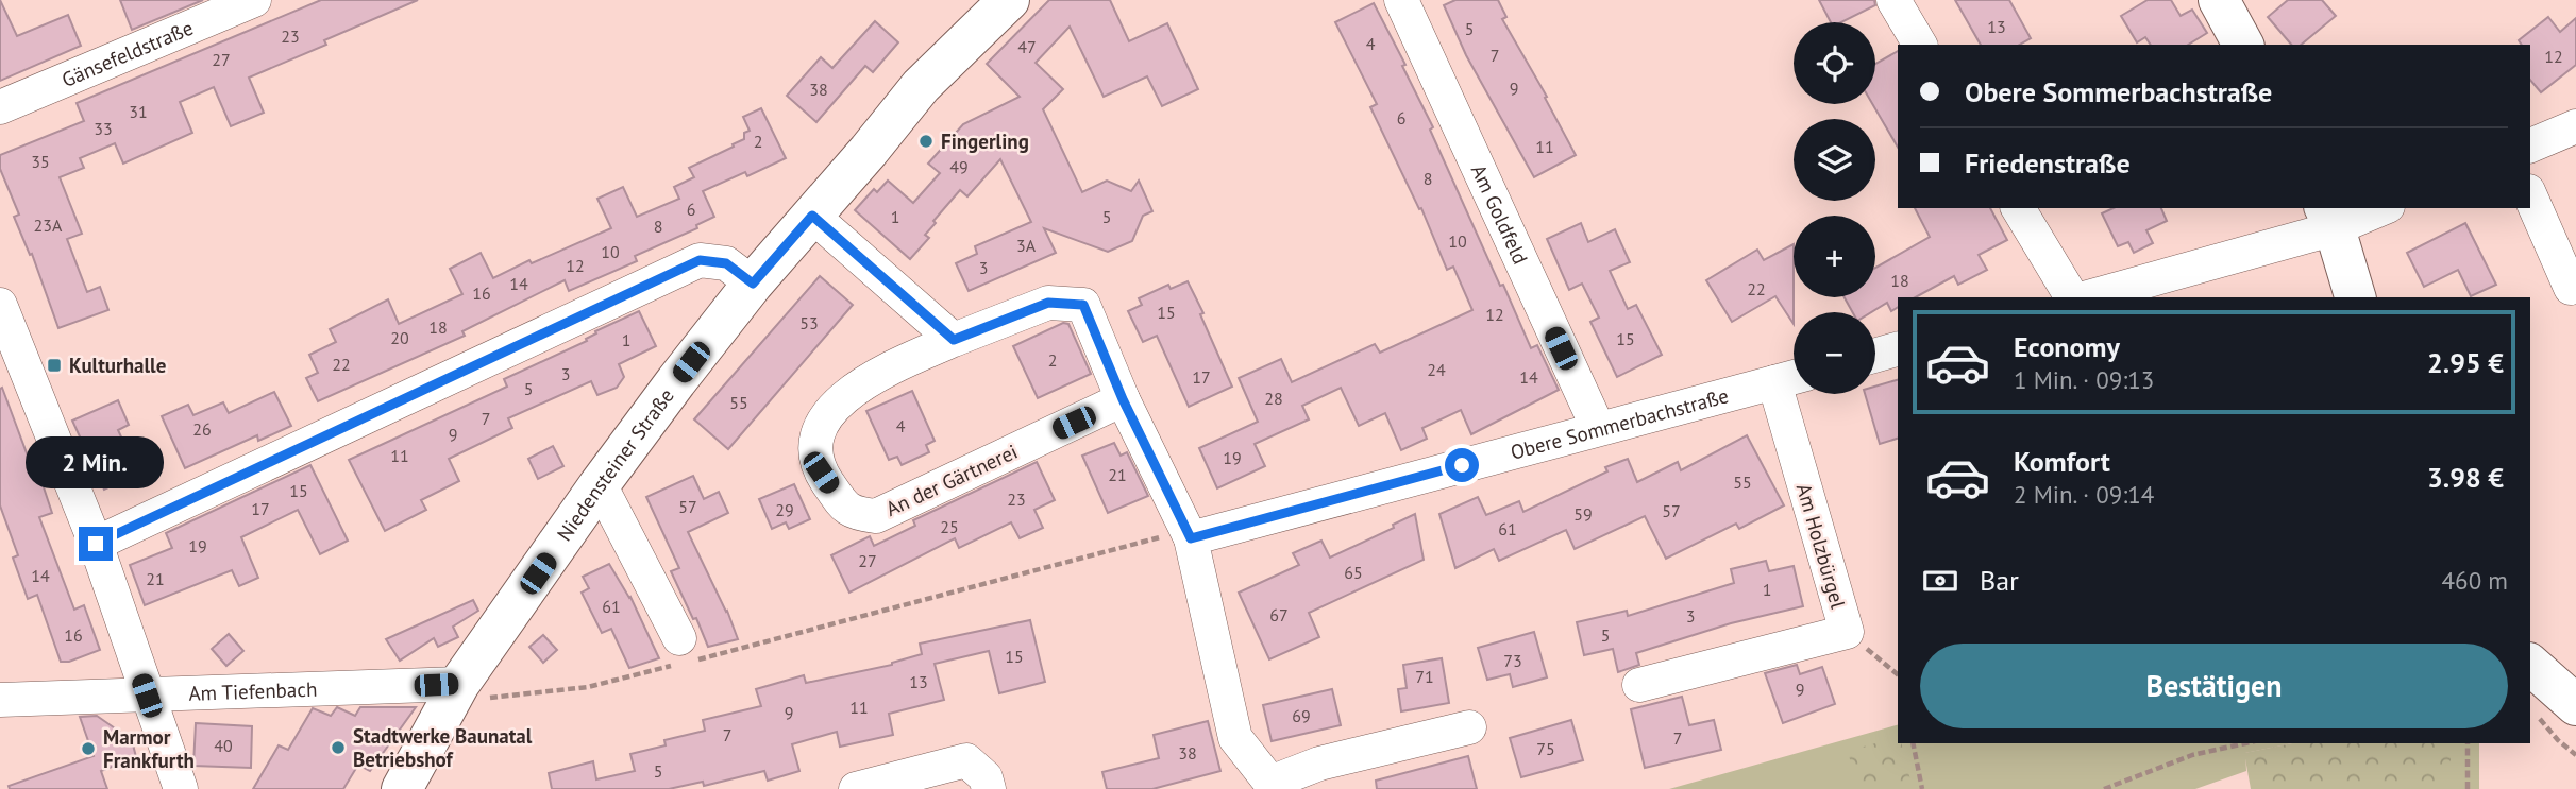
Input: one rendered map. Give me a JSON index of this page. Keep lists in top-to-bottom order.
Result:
{
  "streets": {
    "main road": ["Niedensteiner Straße"],
    "street": [
      "Gänsefeldstraße",
      "Am Goldfeld",
      "Obere Sommerbachstraße",
      "An der Gärtnerei",
      "Am Holzbürgel",
      "Am Tiefenbach"
    ]
  },
  "crossings": [
    ["Am Goldfeld", "Obere Sommerbachstraße"],
    ["Obere Sommerbachstraße", "An der Gärtnerei"],
    ["Obere Sommerbachstraße", "Am Holzbürgel"],
    ["Niedensteiner Straße", "Am Tiefenbach"]
  ],
  "places": {
    "other": ["Fingerling", "Stadtwerke Baunatal Betriebshof", "Marmor Frankfurth"],
    "transit": ["Kulturhalle"]
  },
  "house_numbers": [
    "13",
    "5",
    "23",
    "4",
    "47",
    "7",
    "12",
    "27",
    "9",
    "38",
    "31",
    "6",
    "33",
    "2",
    "11",
    "35",
    "49",
    "8",
    "6",
    "1",
    "5",
    "23A",
    "8",
    "10",
    "3A",
    "10",
    "12",
    "3",
    "18",
    "14",
    "22",
    "16",
    "15",
    "12",
    "53",
    "18",
    "20",
    "15",
    "1",
    "2",
    "22",
    "24",
    "3",
    "17",
    "14",
    "5",
    "28",
    "55",
    "7",
    "4",
    "26",
    "9",
    "11",
    "19",
    "21",
    "55",
    "15",
    "23",
    "57",
    "17",
    "29",
    "57",
    "59",
    "25",
    "61",
    "19",
    "27",
    "65",
    "14",
    "21",
    "1",
    "61",
    "67",
    "3",
    "16",
    "5",
    "15",
    "73",
    "71",
    "13",
    "9",
    "11",
    "9",
    "69",
    "7",
    "7",
    "40",
    "75",
    "38",
    "5"
  ],
  "page": {
    "map_buttons": ["+", "−"],
    "banner": ["Obere Sommerbachstraße", "Friedenstraße"],
    "list": [
      {
        "name": "Economy",
        "note": "1 Min. · 09:13",
        "value": "2.95 €"
      },
      {
        "name": "Komfort",
        "note": "2 Min. · 09:14",
        "value": "3.98 €"
      }
    ],
    "bubble": "2 Min.",
    "pay": ["Bar", "460 m"],
    "buttons": "Bestätigen"
  }
}
